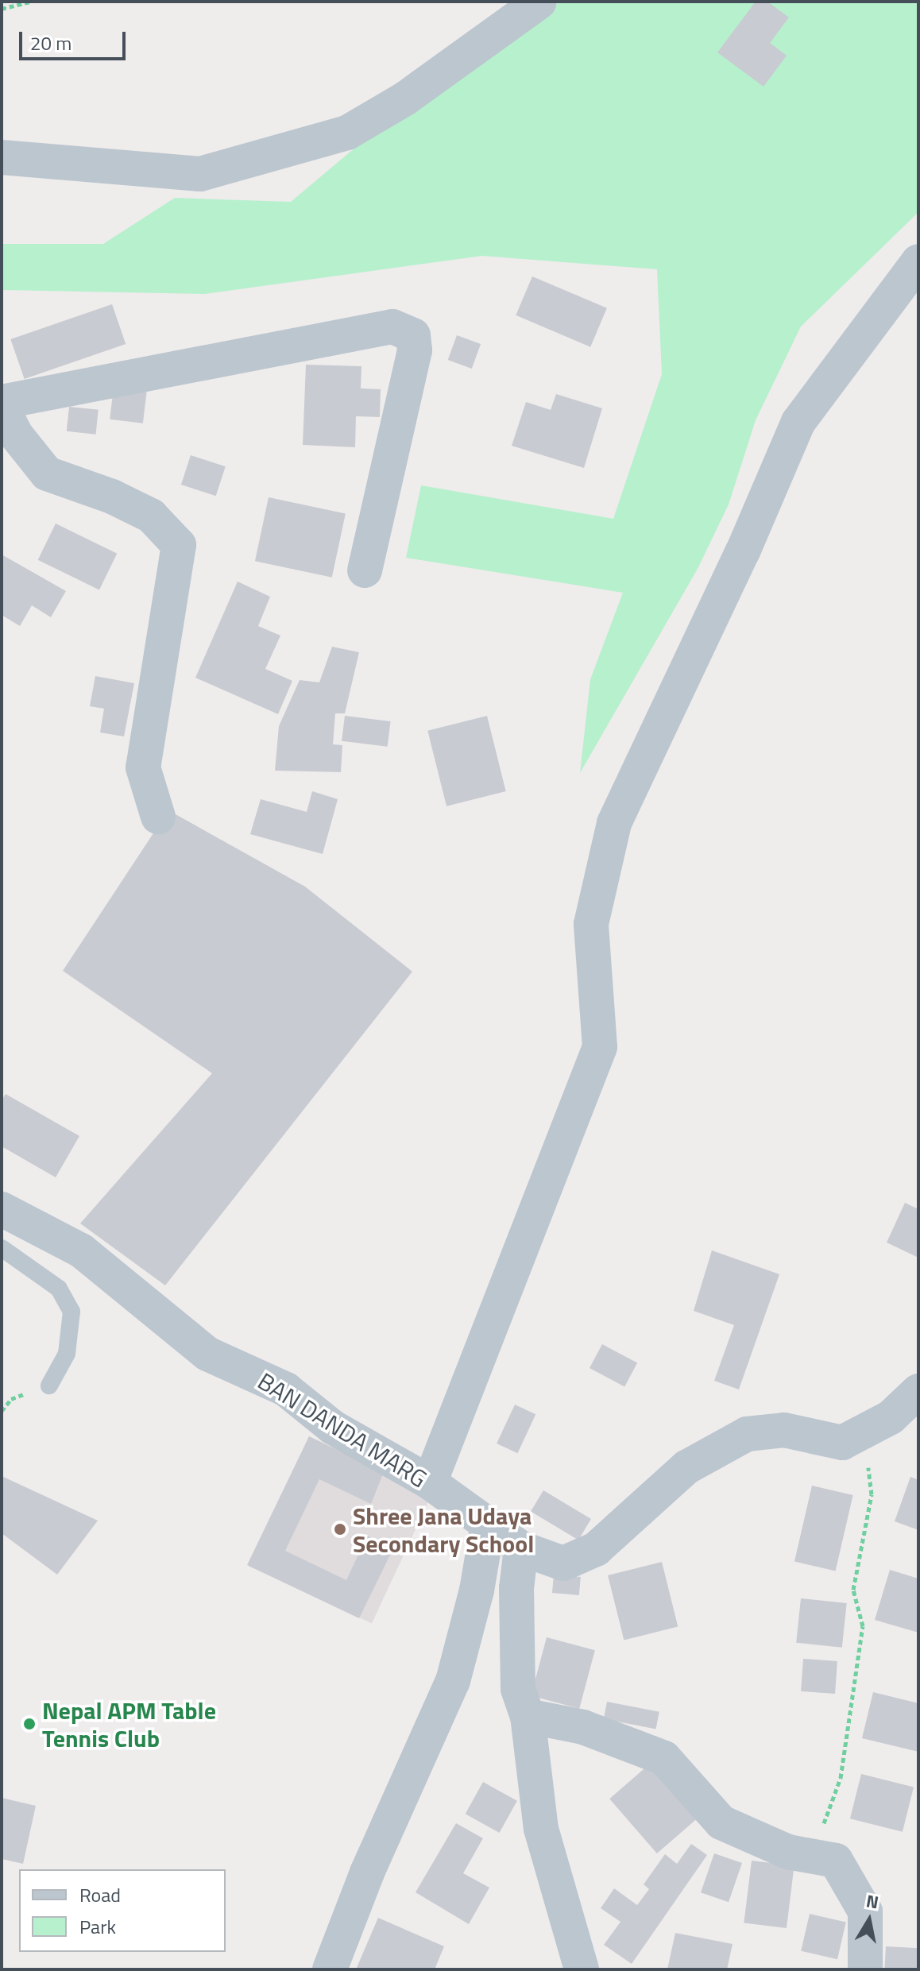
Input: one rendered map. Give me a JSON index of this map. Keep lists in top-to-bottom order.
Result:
{
  "streets": {
    "street": ["BAN DANDA MARG"]
  },
  "places": ["Shree Jana Udaya Secondary School", "Nepal APM Table Tennis Club"],
  "legend": ["Road", "Park"],
  "scale_bar": "20 m",
  "north": "top"
}
